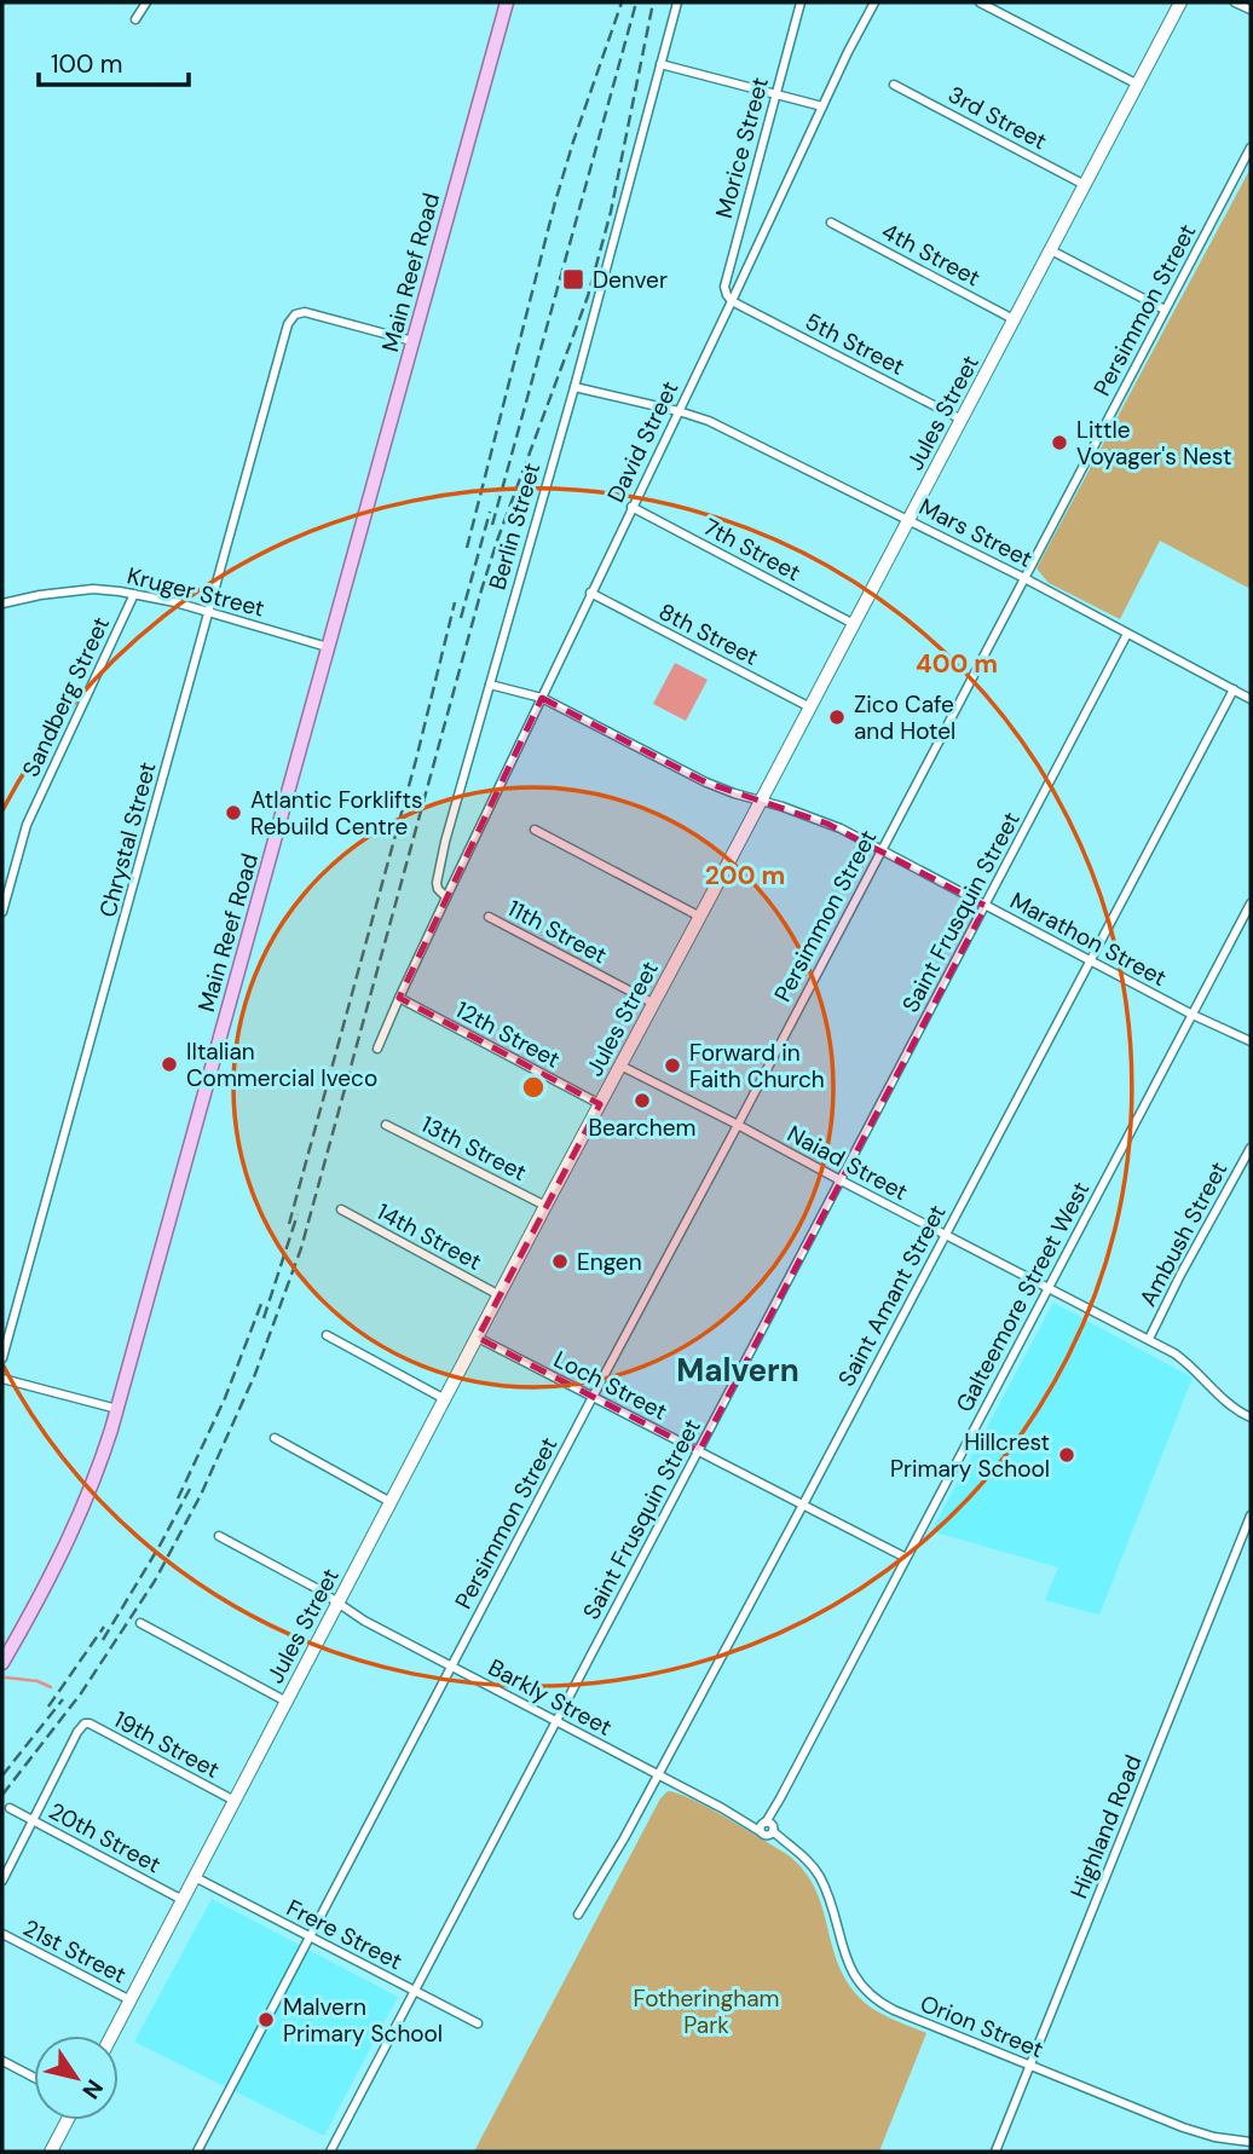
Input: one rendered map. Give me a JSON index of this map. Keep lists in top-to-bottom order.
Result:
{
  "streets": {
    "main road": ["Main Reef Road", "Jules Street"],
    "street": [
      "3rd Street",
      "Morice Street",
      "4th Street",
      "Persimmon Street",
      "5th Street",
      "David Street",
      "Berlin Street",
      "Mars Street",
      "7th Street",
      "Kruger Street",
      "8th Street",
      "Sandberg Street",
      "Chrystal Street",
      "Saint Frusquin Street",
      "11th Street",
      "Marathon Street",
      "12th Street",
      "13th Street",
      "Naiad Street",
      "Ambush Street",
      "14th Street",
      "Saint Amant Street",
      "Galteemore Street West",
      "Loch Street",
      "Barkly Street",
      "19th Street",
      "Highland Road",
      "20th Street",
      "Frere Street",
      "21st Street",
      "Orion Street"
    ]
  },
  "crossings": [
    ["3rd Street", "Jules Street"],
    ["Morice Street", "5th Street"],
    ["Morice Street", "David Street"],
    ["4th Street", "Jules Street"],
    ["Main Reef Road", "Kruger Street"],
    ["Main Reef Road", "Chrystal Street"],
    ["Persimmon Street", "Mars Street"],
    ["Persimmon Street", "Marathon Street"],
    ["Persimmon Street", "Naiad Street"],
    ["Persimmon Street", "Loch Street"],
    ["Persimmon Street", "Barkly Street"],
    ["Persimmon Street", "Frere Street"],
    ["5th Street", "Jules Street"],
    ["5th Street", "David Street"],
    ["Jules Street", "Mars Street"],
    ["Jules Street", "7th Street"],
    ["Jules Street", "8th Street"],
    ["Jules Street", "11th Street"],
    ["Jules Street", "Marathon Street"],
    ["Jules Street", "12th Street"],
    ["Jules Street", "13th Street"],
    ["Jules Street", "Naiad Street"],
    ["Jules Street", "14th Street"],
    ["Jules Street", "Loch Street"],
    ["Jules Street", "Barkly Street"],
    ["Jules Street", "19th Street"],
    ["Jules Street", "20th Street"],
    ["Jules Street", "Frere Street"],
    ["Jules Street", "21st Street"],
    ["David Street", "Berlin Street"],
    ["David Street", "Mars Street"],
    ["David Street", "7th Street"],
    ["David Street", "8th Street"],
    ["David Street", "Marathon Street"],
    ["Berlin Street", "Mars Street"],
    ["Mars Street", "Saint Frusquin Street"],
    ["Mars Street", "Saint Amant Street"],
    ["Kruger Street", "Sandberg Street"],
    ["Kruger Street", "Chrystal Street"],
    ["Saint Frusquin Street", "Marathon Street"],
    ["Saint Frusquin Street", "Naiad Street"],
    ["Saint Frusquin Street", "Loch Street"],
    ["Saint Frusquin Street", "Barkly Street"],
    ["Saint Frusquin Street", "Frere Street"],
    ["Marathon Street", "Saint Amant Street"],
    ["Marathon Street", "Galteemore Street West"],
    ["Naiad Street", "Ambush Street"],
    ["Naiad Street", "Saint Amant Street"],
    ["Naiad Street", "Galteemore Street West"],
    ["Saint Amant Street", "Loch Street"],
    ["Saint Amant Street", "Barkly Street"],
    ["Galteemore Street West", "Loch Street"],
    ["Galteemore Street West", "Barkly Street"],
    ["Galteemore Street West", "Orion Street"],
    ["Barkly Street", "Orion Street"],
    ["19th Street", "20th Street"],
    ["Highland Road", "Orion Street"]
  ],
  "districts": ["Malvern"],
  "parks": ["Fotheringham Park"],
  "places": {
    "transit": ["Denver"],
    "other": [
      "Little Voyager's Nest",
      "Zico Cafe and Hotel",
      "Atlantic Forklifts Rebuild Centre",
      "IItalian Commercial Iveco",
      "Forward in Faith Church",
      "Bearchem",
      "Engen",
      "Hillcrest Primary School",
      "Malvern Primary School"
    ]
  },
  "scale_bar": "100 m",
  "north": "bottom right",
  "rings": ["400 m", "200 m"]
}
